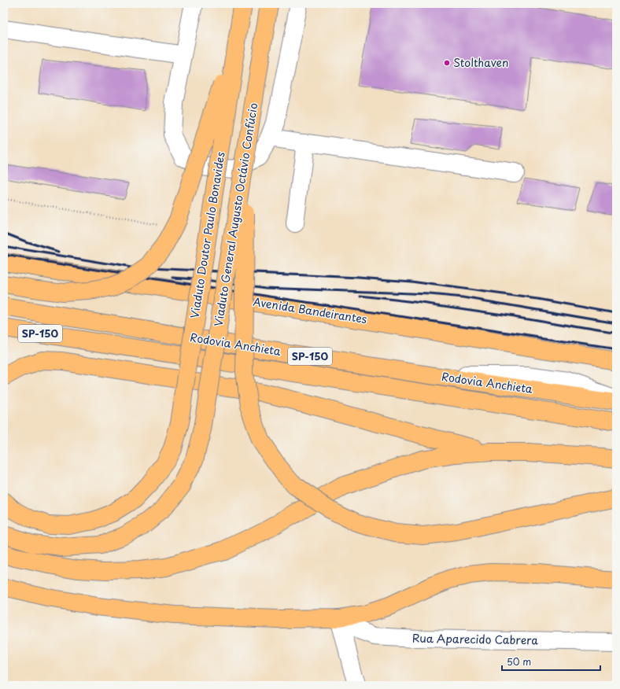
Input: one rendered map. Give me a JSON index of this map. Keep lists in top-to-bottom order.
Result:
{
  "streets": {
    "main road": [
      "Viaduto General Augusto Octávio Confúcio",
      "Viaduto Doutor Paulo Bonavides",
      "Avenida Bandeirantes",
      "SP-150",
      "Rodovia Anchieta"
    ],
    "street": ["Rua Aparecido Cabrera"]
  },
  "places": ["Stolthaven"],
  "scale_bar": "50 m"
}
